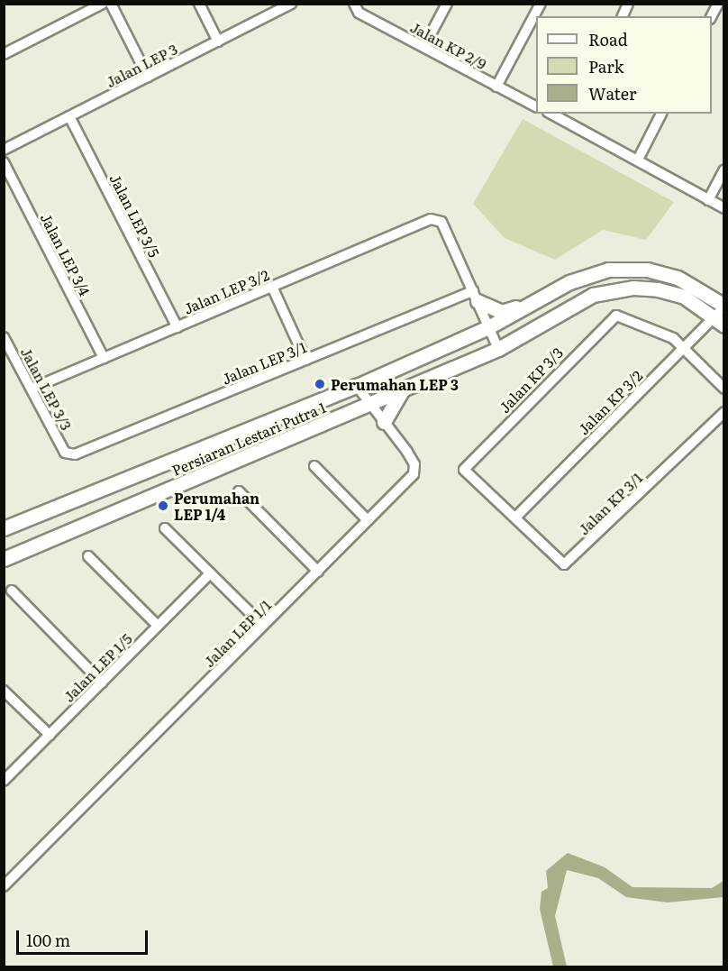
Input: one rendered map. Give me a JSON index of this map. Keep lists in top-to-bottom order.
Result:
{
  "streets": {
    "street": [
      "Jalan KP 2/9",
      "Jalan LEP 3",
      "Jalan LEP 3/5",
      "Jalan LEP 3/4",
      "Jalan LEP 3/2",
      "Jalan LEP 3/1",
      "Jalan KP 3/3",
      "Jalan LEP 3/3",
      "Jalan KP 3/2",
      "Persiaran Lestari Putra 1",
      "Jalan KP 3/1",
      "Jalan LEP 1/1",
      "Jalan LEP 1/5"
    ]
  },
  "crossings": [
    ["Jalan LEP 3", "Jalan LEP 3/5"],
    ["Jalan LEP 3/5", "Jalan LEP 3/2"],
    ["Jalan LEP 3/4", "Jalan LEP 3/2"],
    ["Jalan LEP 3/2", "Jalan LEP 3/1"],
    ["Jalan LEP 3/2", "Jalan LEP 3/3"],
    ["Jalan LEP 3/1", "Jalan LEP 3/3"],
    ["Jalan KP 3/3", "Jalan KP 3/2"],
    ["Jalan KP 3/3", "Jalan KP 3/1"],
    ["Jalan KP 3/2", "Persiaran Lestari Putra 1"],
    ["Jalan KP 3/2", "Jalan KP 3/1"],
    ["Persiaran Lestari Putra 1", "Jalan LEP 1/1"]
  ],
  "places": ["Perumahan LEP 3", "Perumahan LEP 1/4"],
  "legend": ["Road", "Park", "Water"],
  "scale_bar": "100 m"
}
